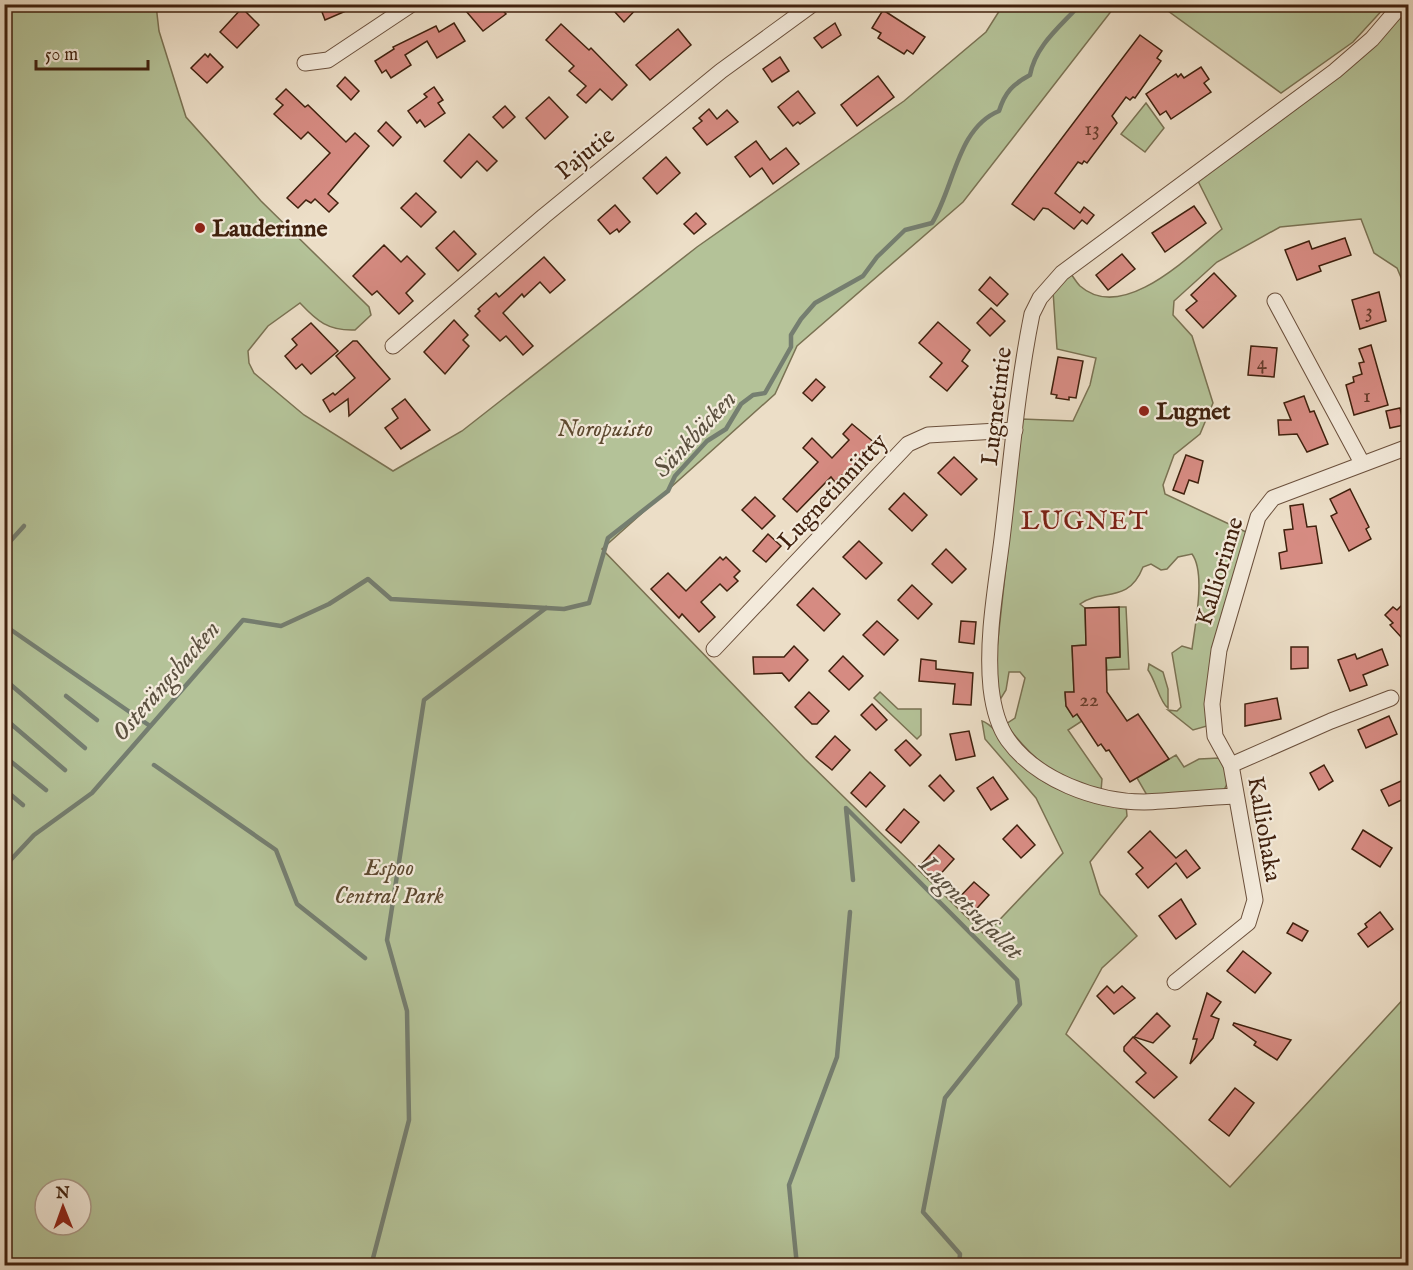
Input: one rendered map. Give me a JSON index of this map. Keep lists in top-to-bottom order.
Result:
{
  "streets": {
    "street": [
      "Pajutie",
      "Lugnetintie",
      "Lugnetinniitty",
      "Kalliorinne",
      "Kalliohaka"
    ]
  },
  "crossings": [
    ["Lugnetintie", "Lugnetinniitty"],
    ["Lugnetintie", "Kalliohaka"],
    ["Kalliorinne", "Kalliohaka"]
  ],
  "districts": ["LUGNET"],
  "water": ["Sänkbäcken", "Osterängsbacken", "Lugnetsufallet"],
  "parks": ["Noropuisto", "Espoo Central Park"],
  "places": ["Lauderinne", "Lugnet"],
  "house_numbers": [
    "13",
    "3",
    "4",
    "1",
    "22"
  ],
  "scale_bar": "50 m",
  "north": "top"
}
